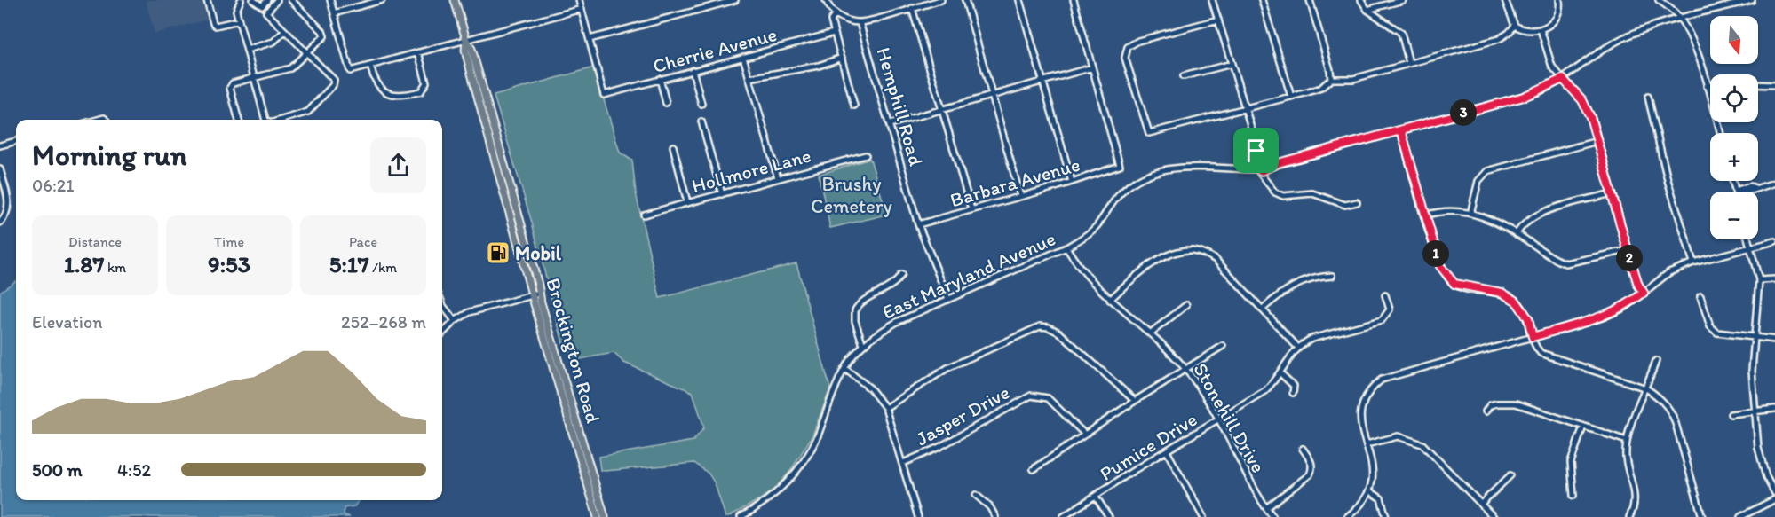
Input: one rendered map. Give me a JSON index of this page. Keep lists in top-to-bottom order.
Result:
{
  "streets": {
    "main road": ["Brockington Road"],
    "street": [
      "Cherrie Avenue",
      "Hemphill Road",
      "Hollmore Lane",
      "Barbara Avenue",
      "East Maryland Avenue",
      "Jasper Drive",
      "Stonehill Drive",
      "Pumice Drive"
    ]
  },
  "crossings": [
    ["Hemphill Road", "Barbara Avenue"],
    ["Hemphill Road", "East Maryland Avenue"],
    ["East Maryland Avenue", "Stonehill Drive"],
    ["Stonehill Drive", "Pumice Drive"]
  ],
  "parks": ["Brushy Cemetery"],
  "places": {
    "fuel station": ["Mobil"]
  },
  "north": "bottom",
  "page": {
    "map_buttons": ["+", "−"],
    "pins": ["3", "1", "2"],
    "heading": ["Morning run", "06:21"],
    "stats": [
      ["Distance", "1.87 km"],
      ["Time", "9:53"],
      ["Pace", "5:17 /km"]
    ],
    "chart": ["Elevation", "252–268 m"],
    "list": [
      {
        "name": "500 m",
        "note": "4:52"
      }
    ]
  }
}
